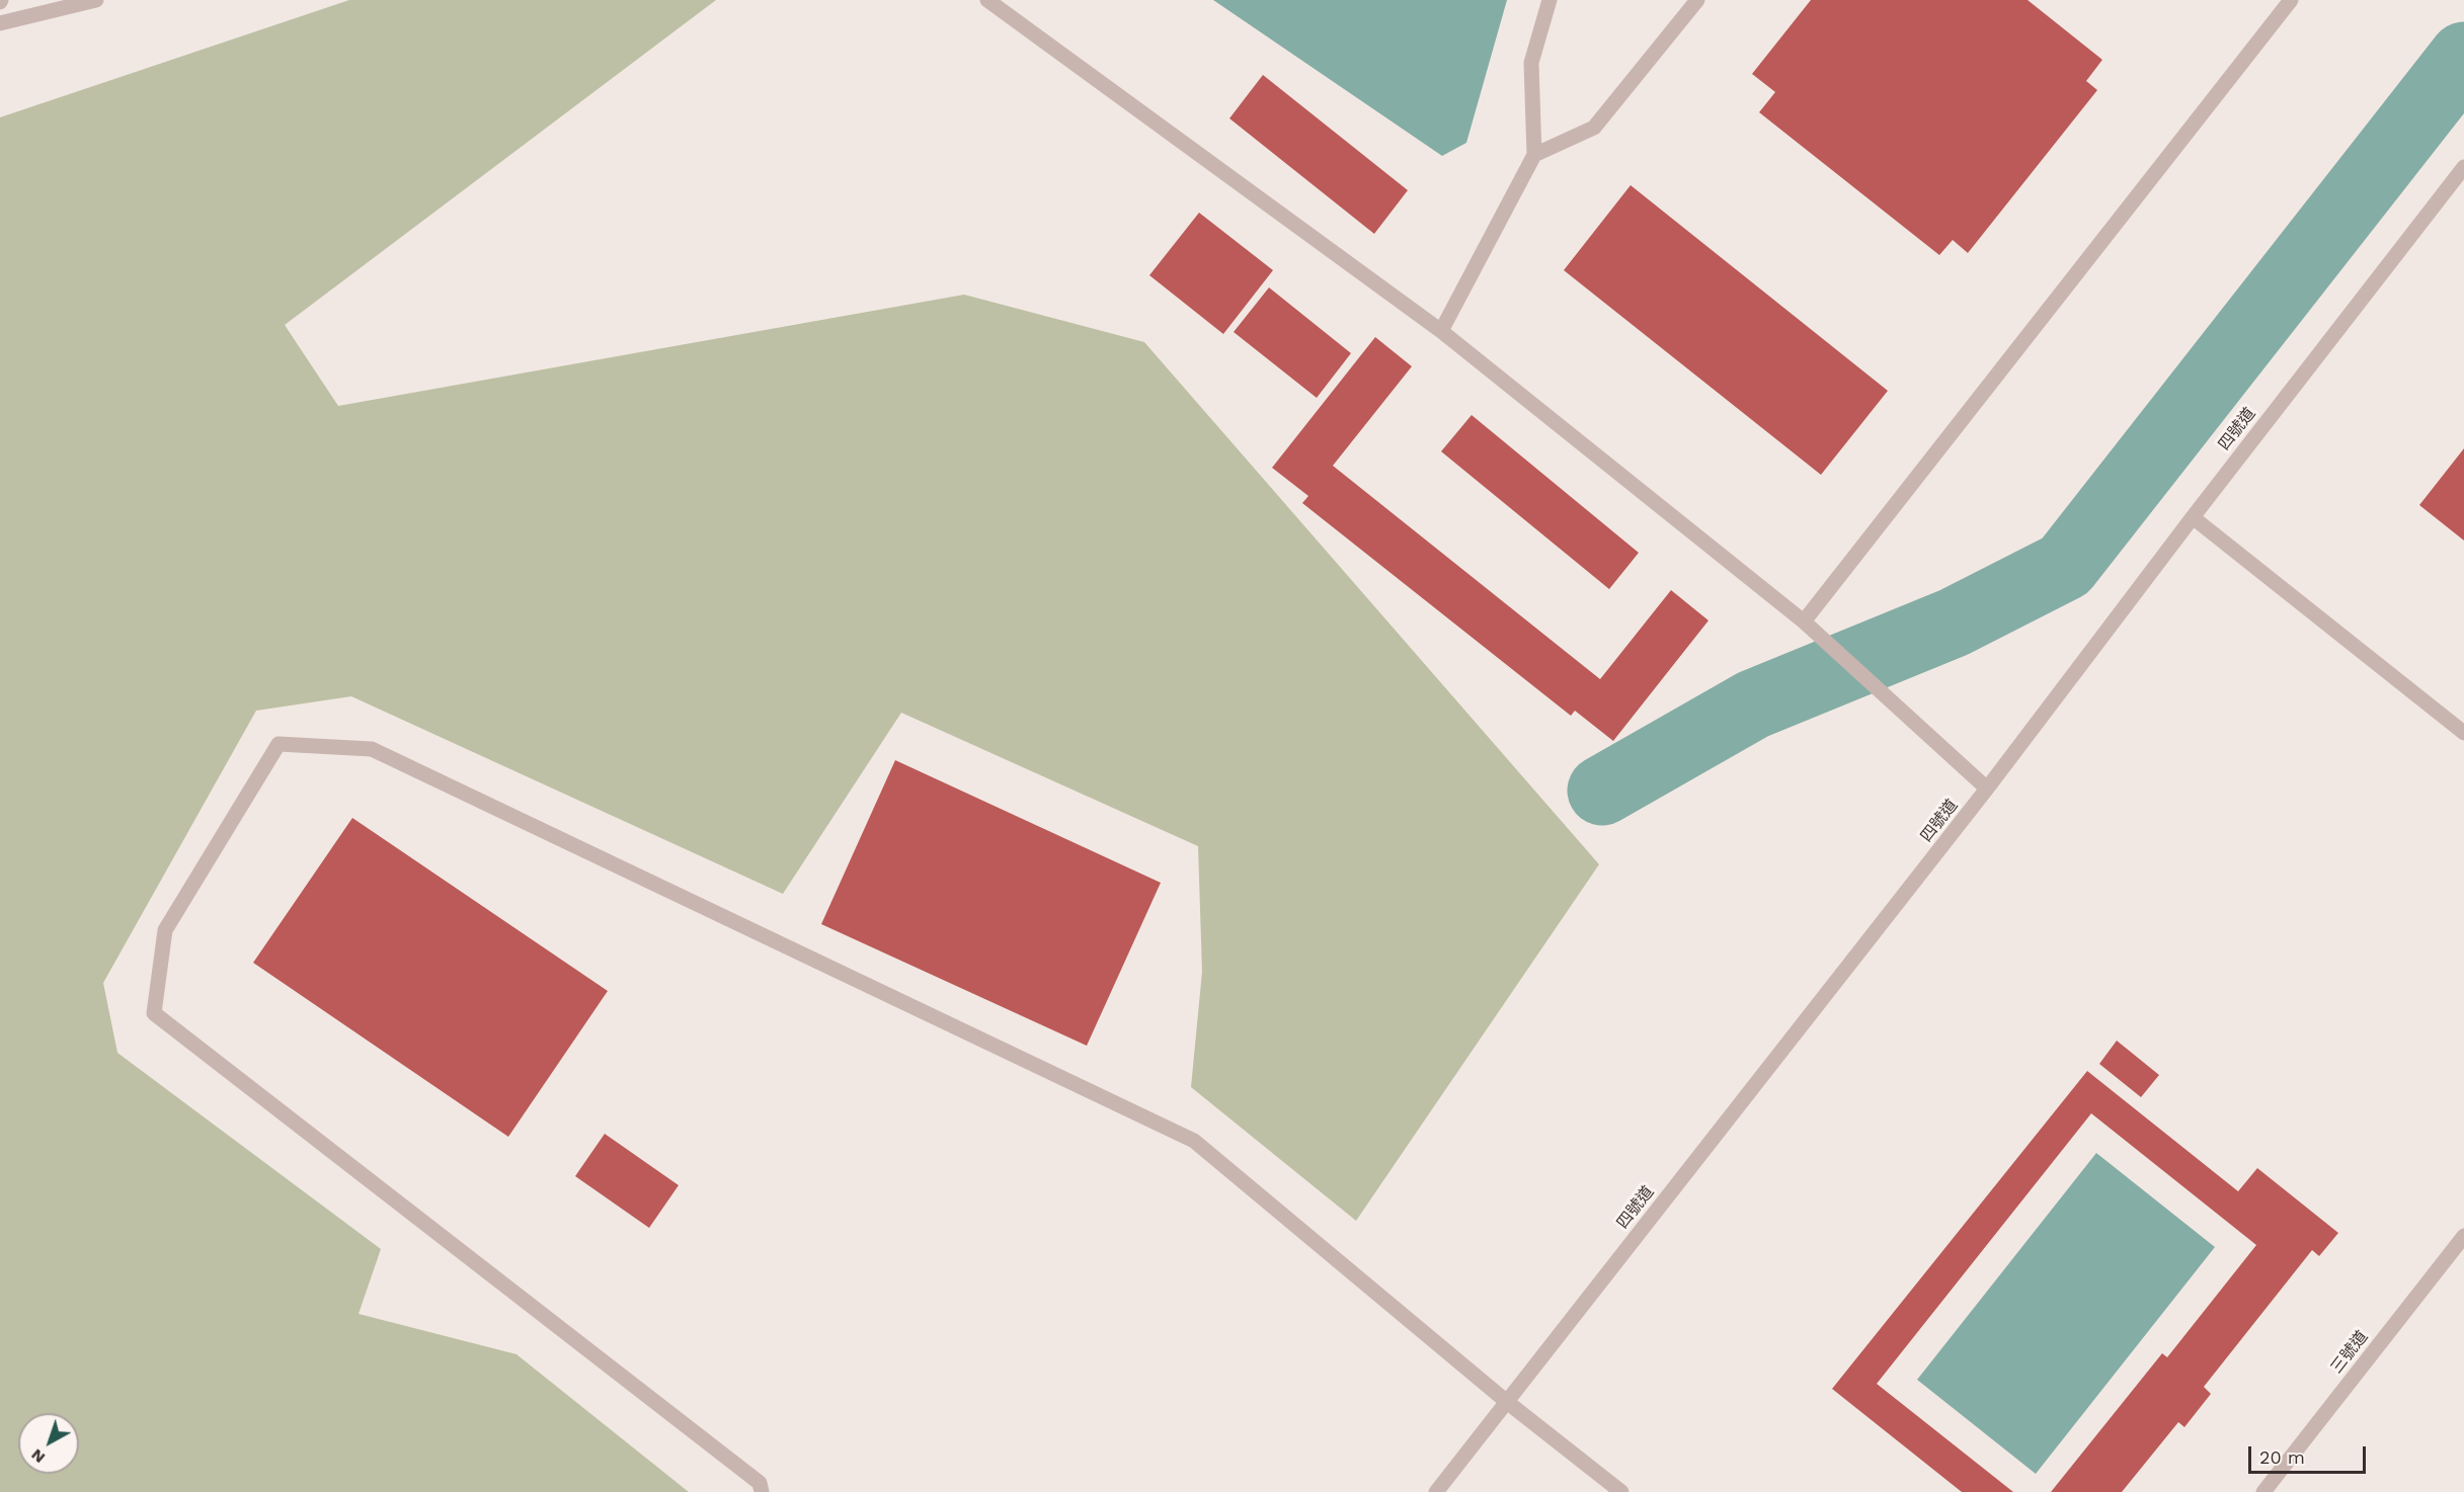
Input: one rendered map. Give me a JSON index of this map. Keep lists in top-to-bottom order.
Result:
{
  "streets": {
    "lane": ["四號道", "三號道"]
  },
  "scale_bar": "20 m",
  "north": "bottom left"
}
